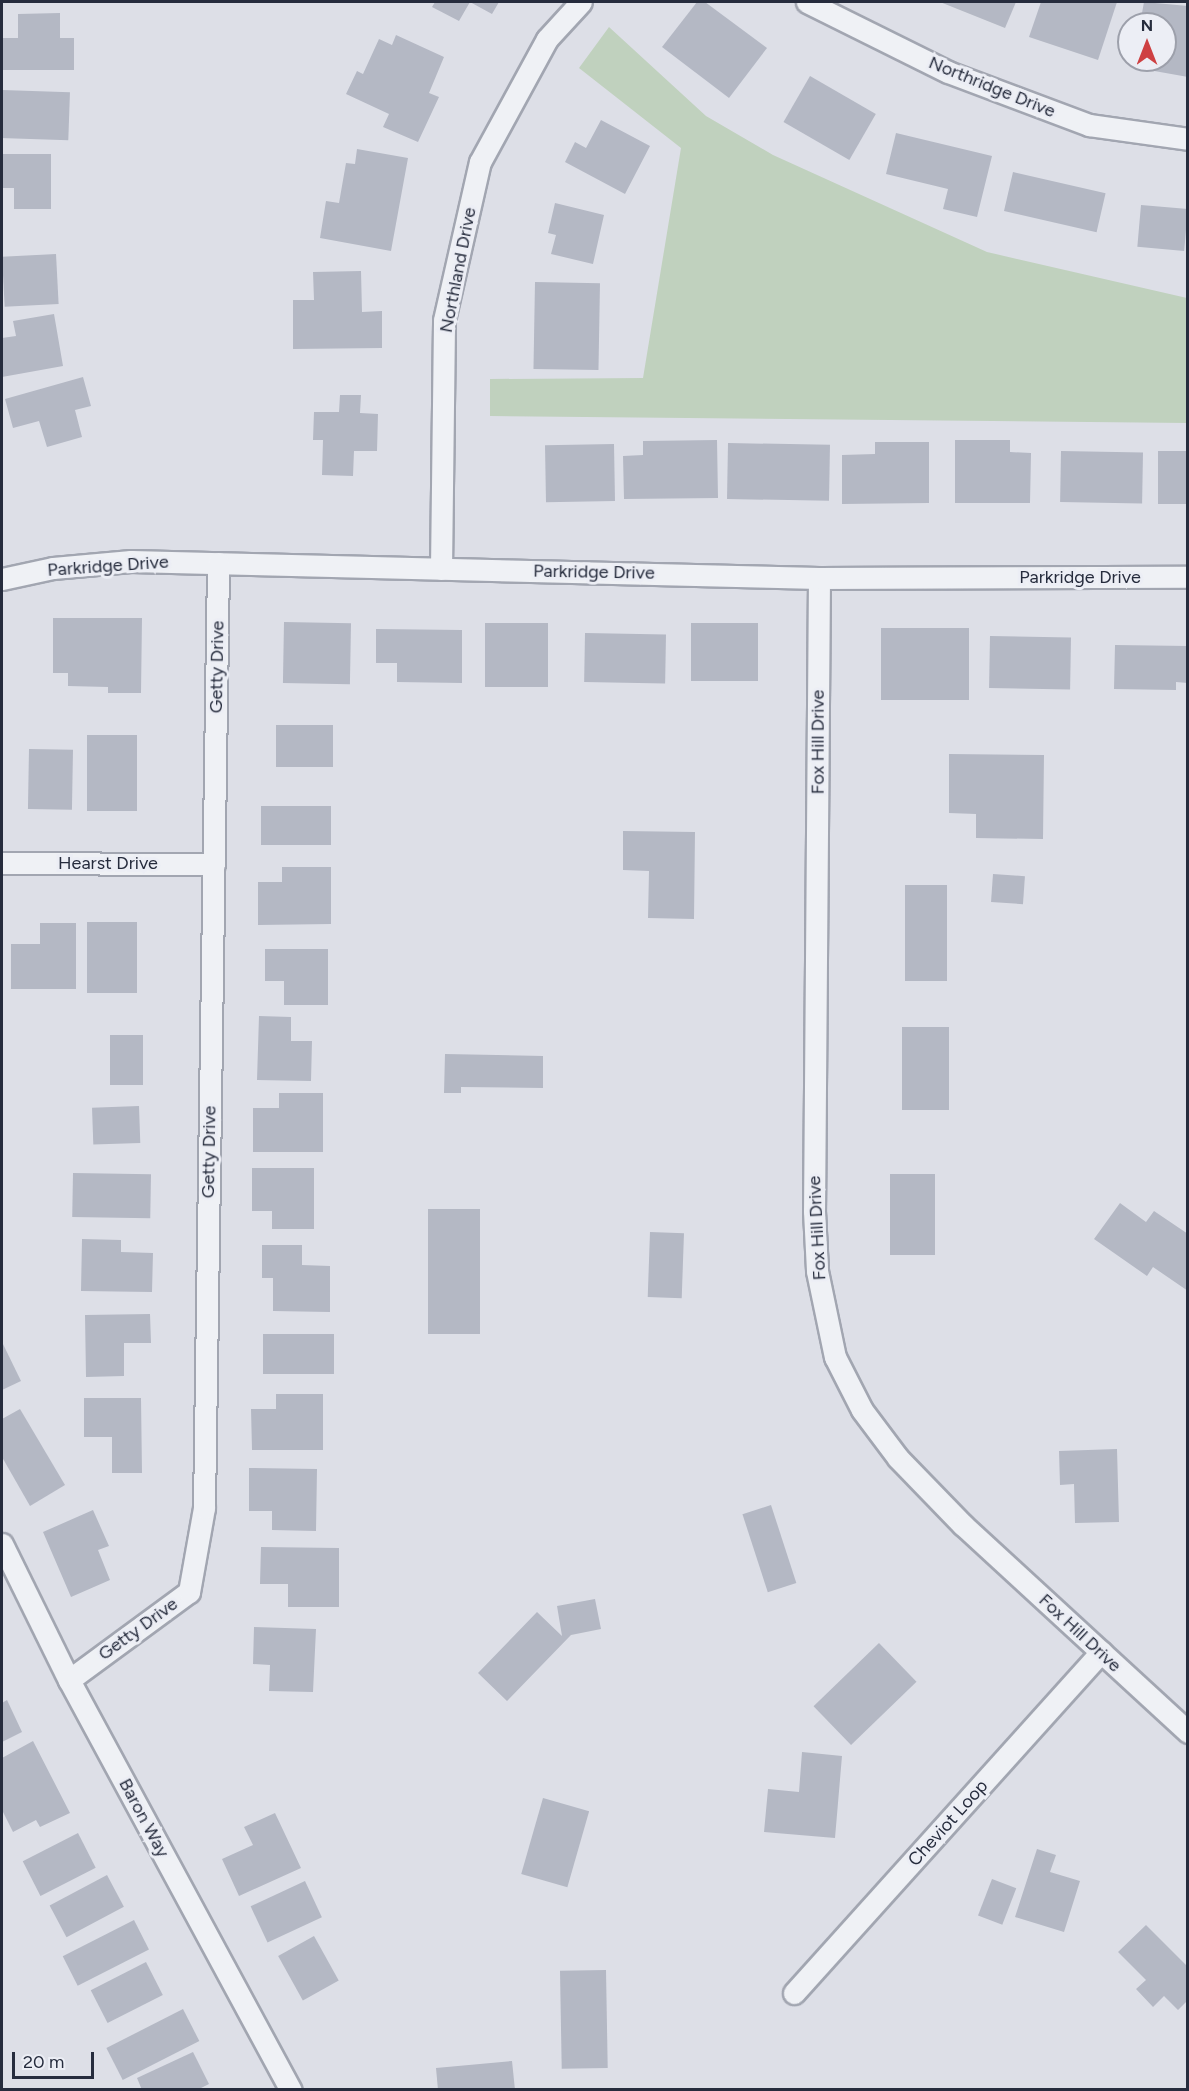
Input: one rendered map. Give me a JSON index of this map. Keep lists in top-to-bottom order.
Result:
{
  "streets": {
    "street": [
      "Northridge Drive",
      "Northland Drive",
      "Parkridge Drive",
      "Getty Drive",
      "Fox Hill Drive",
      "Hearst Drive",
      "Baron Way",
      "Cheviot Loop"
    ]
  },
  "crossings": [
    ["Northland Drive", "Parkridge Drive"],
    ["Parkridge Drive", "Getty Drive"],
    ["Parkridge Drive", "Fox Hill Drive"],
    ["Getty Drive", "Hearst Drive"],
    ["Getty Drive", "Baron Way"],
    ["Fox Hill Drive", "Cheviot Loop"]
  ],
  "scale_bar": "20 m",
  "north": "top"
}
